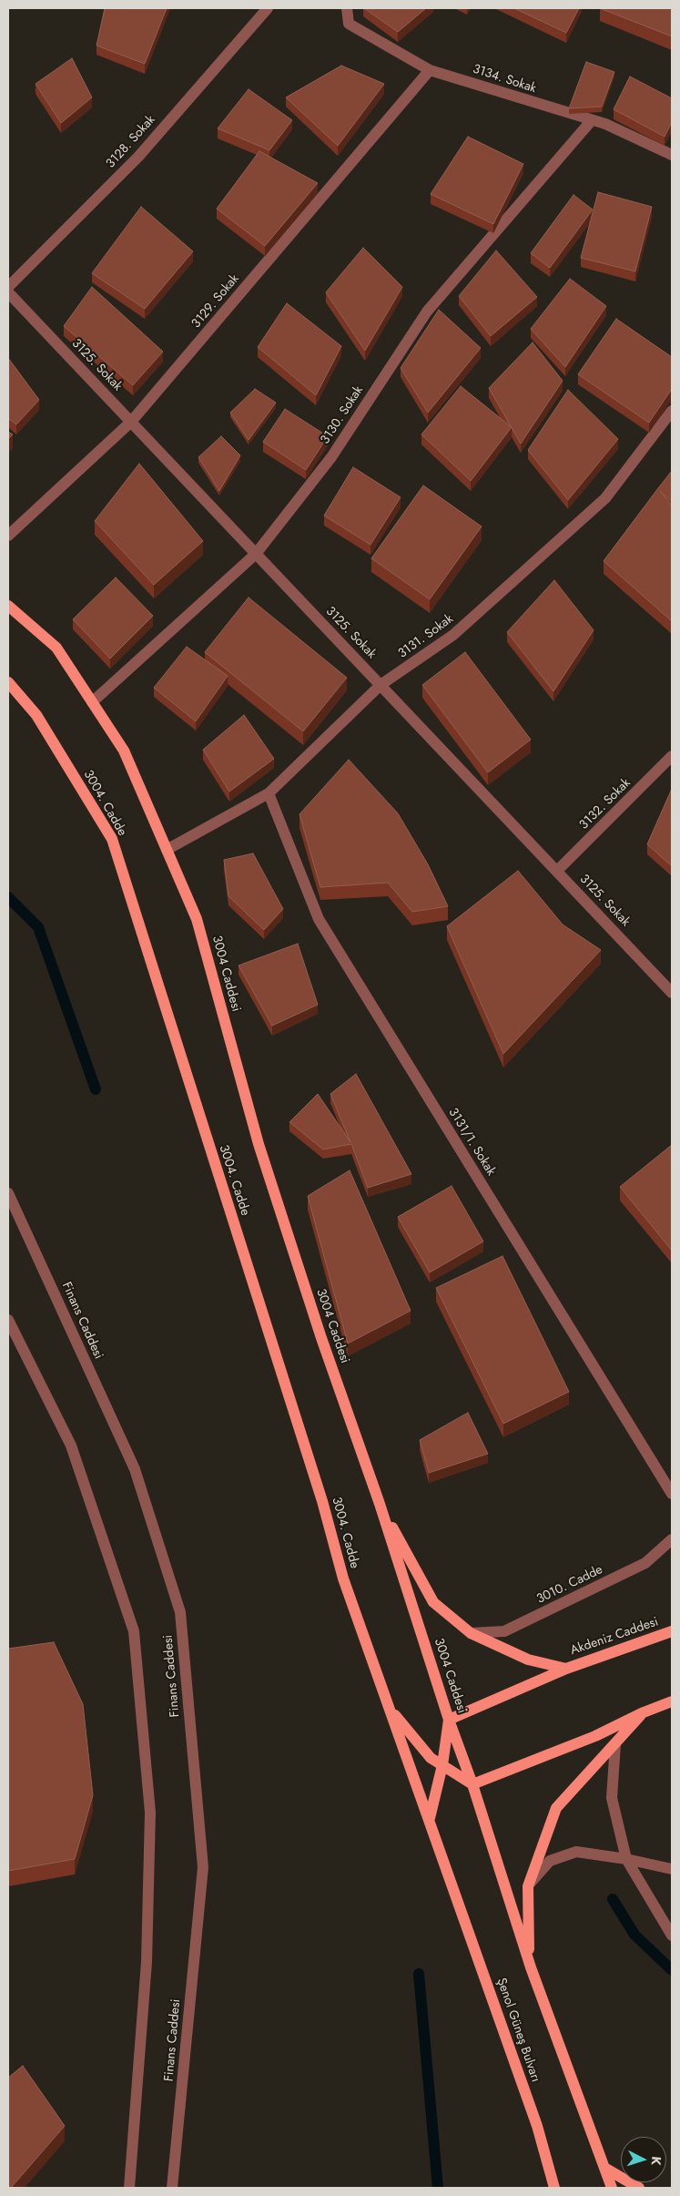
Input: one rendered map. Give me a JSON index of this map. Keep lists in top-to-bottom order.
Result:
{
  "streets": {
    "main road": [
      "3004. Cadde",
      "3004 Caddesi",
      "Akdeniz Caddesi",
      "Şenol Güneş Bulvarı"
    ],
    "street": [
      "3134. Sokak",
      "3128. Sokak",
      "3129. Sokak",
      "3125. Sokak",
      "3130. Sokak",
      "3131. Sokak",
      "3132. Sokak",
      "3131/1. Sokak",
      "Finans Caddesi",
      "3010. Cadde"
    ]
  },
  "crossings": [
    ["3134. Sokak", "3129. Sokak"],
    ["3134. Sokak", "3130. Sokak"],
    ["3129. Sokak", "3125. Sokak"],
    ["3125. Sokak", "3130. Sokak"],
    ["3125. Sokak", "3131. Sokak"],
    ["3125. Sokak", "3132. Sokak"],
    ["3130. Sokak", "3004 Caddesi"],
    ["3131. Sokak", "3004 Caddesi"],
    ["3131. Sokak", "3131/1. Sokak"],
    ["3004 Caddesi", "Akdeniz Caddesi"]
  ],
  "north": "right"
}
